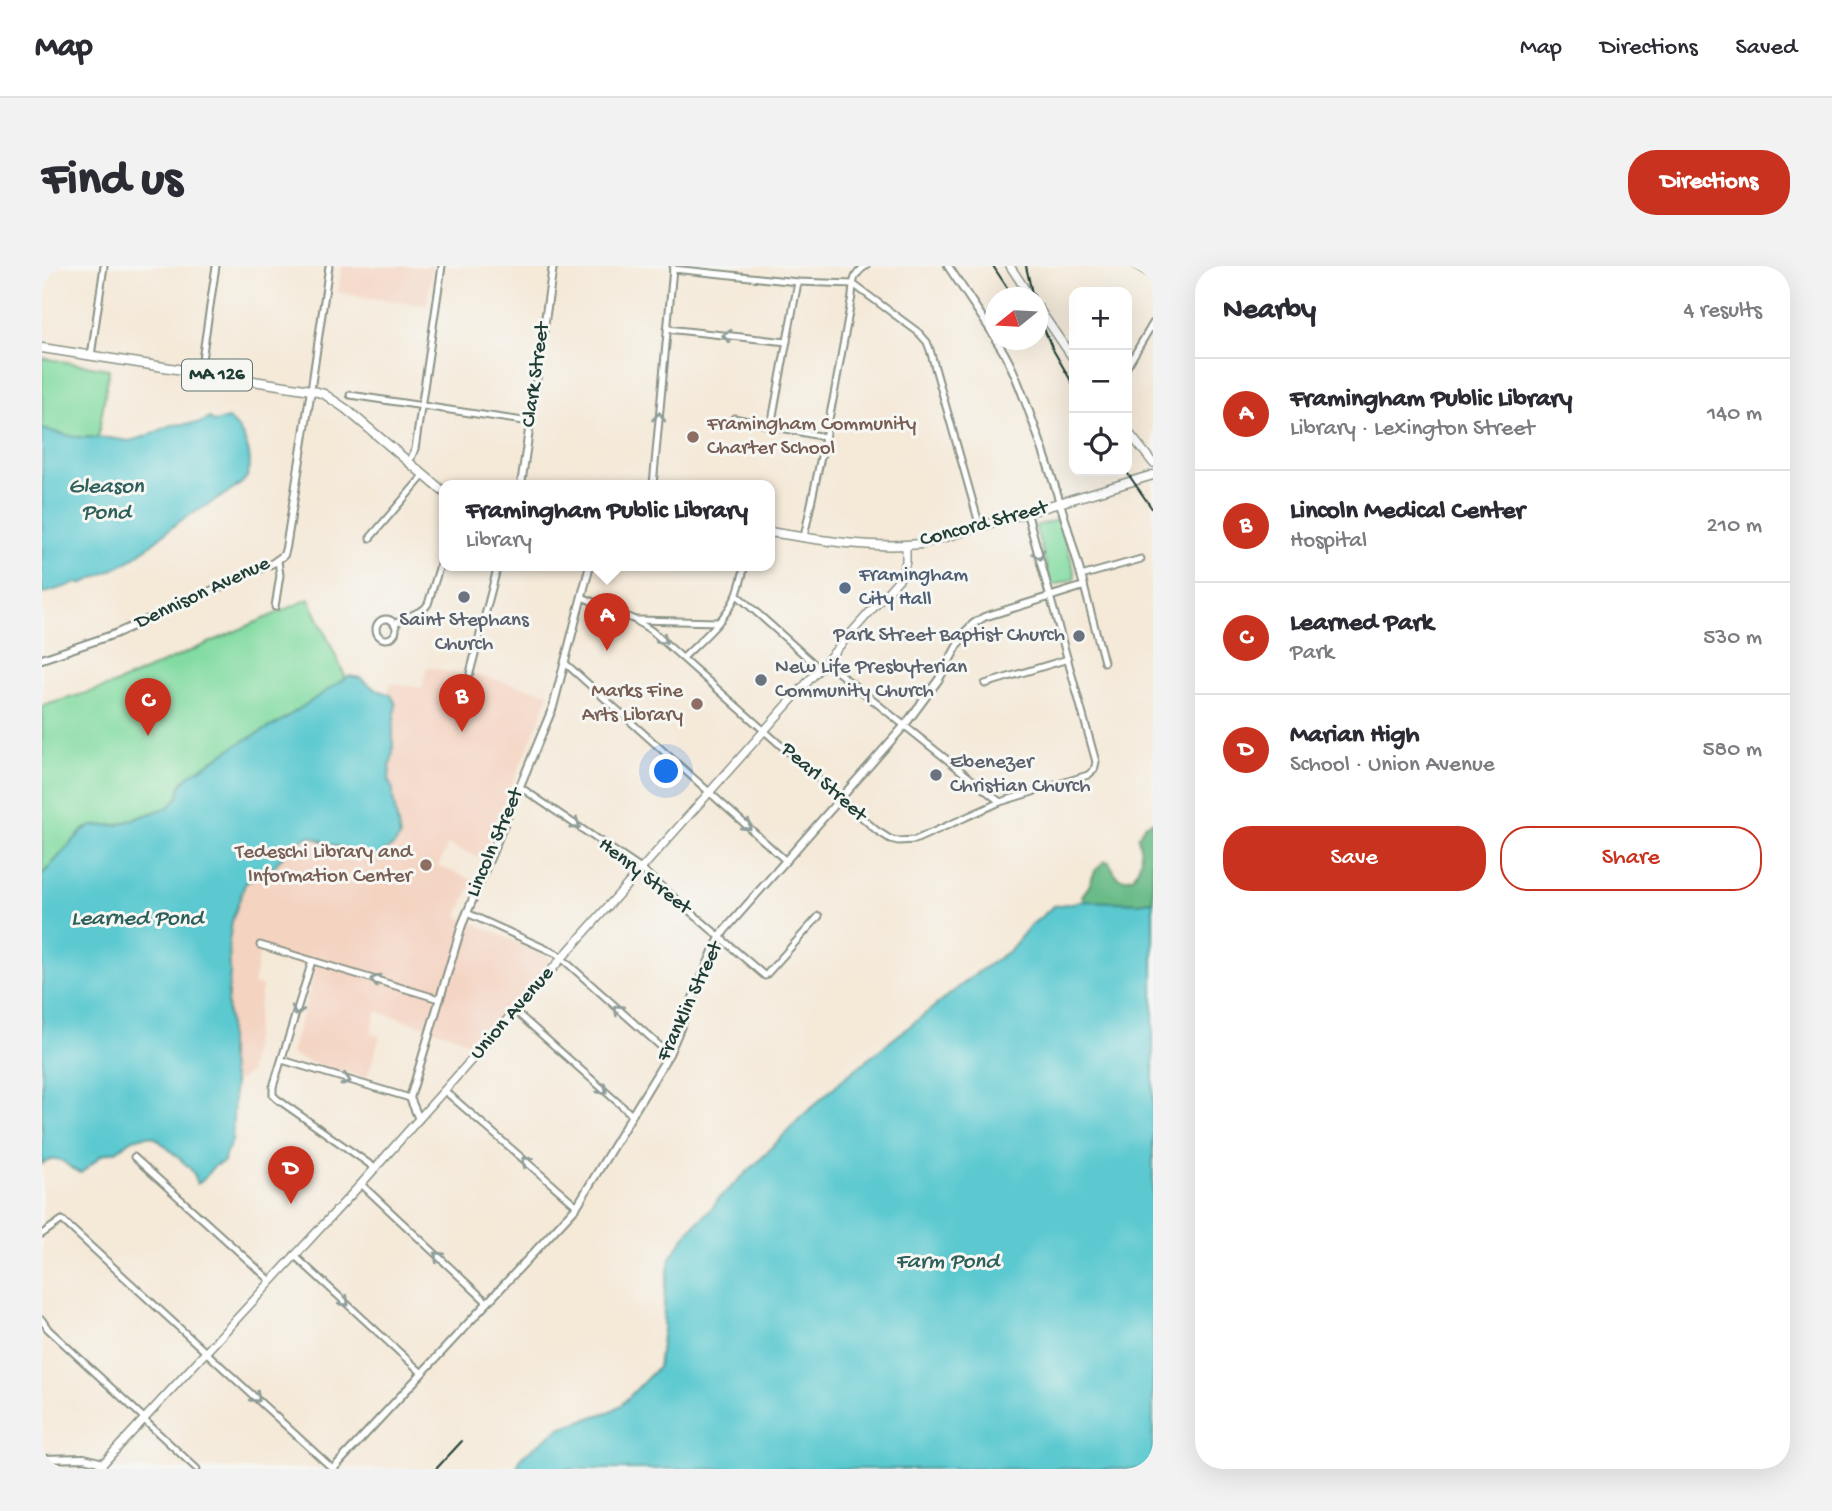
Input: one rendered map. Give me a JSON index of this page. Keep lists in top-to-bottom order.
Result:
{
  "streets": {
    "main road": ["MA 126", "Concord Street", "Union Avenue"],
    "street": [
      "Clark Street",
      "Dennison Avenue",
      "Pearl Street",
      "Lincoln Street",
      "Henry Street",
      "Franklin Street"
    ]
  },
  "crossings": [
    ["MA 126", "Dennison Avenue"],
    ["Concord Street", "Union Avenue"],
    ["Pearl Street", "Lincoln Street"],
    ["Pearl Street", "Franklin Street"],
    ["Pearl Street", "Union Avenue"],
    ["Lincoln Street", "Henry Street"],
    ["Henry Street", "Franklin Street"],
    ["Henry Street", "Union Avenue"]
  ],
  "one_way": ["Henry Street"],
  "water": ["Gleason Pond", "Learned Pond", "Farm Pond"],
  "places": [
    "Framingham Community Charter School",
    "Framingham City Hall",
    "Saint Stephans Church",
    "Park Street Baptist Church",
    "New Life Presbyterian Community Church",
    "Marks Fine Arts Library",
    "Ebenezer Christian Church",
    "Tedeschi Library and Information Center"
  ],
  "north": "left",
  "page": {
    "header": "Map",
    "nav": ["Map", "Directions", "Saved"],
    "buttons": [
      "Directions",
      ["Save", "Share"]
    ],
    "title": "Find us",
    "heading": ["Nearby", "4 results"],
    "map_buttons": ["+", "−"],
    "list": [
      {
        "mark": "A",
        "name": "Framingham Public Library",
        "note": "Library · Lexington Street",
        "value": "140 m"
      },
      {
        "mark": "B",
        "name": "Lincoln Medical Center",
        "note": "Hospital",
        "value": "210 m"
      },
      {
        "mark": "C",
        "name": "Learned Park",
        "note": "Park",
        "value": "530 m"
      },
      {
        "mark": "D",
        "name": "Marian High",
        "note": "School · Union Avenue",
        "value": "580 m"
      }
    ],
    "popup": ["Framingham Public Library", "Library"],
    "pins": [
      "A",
      "B",
      "C",
      "D"
    ]
  }
}
